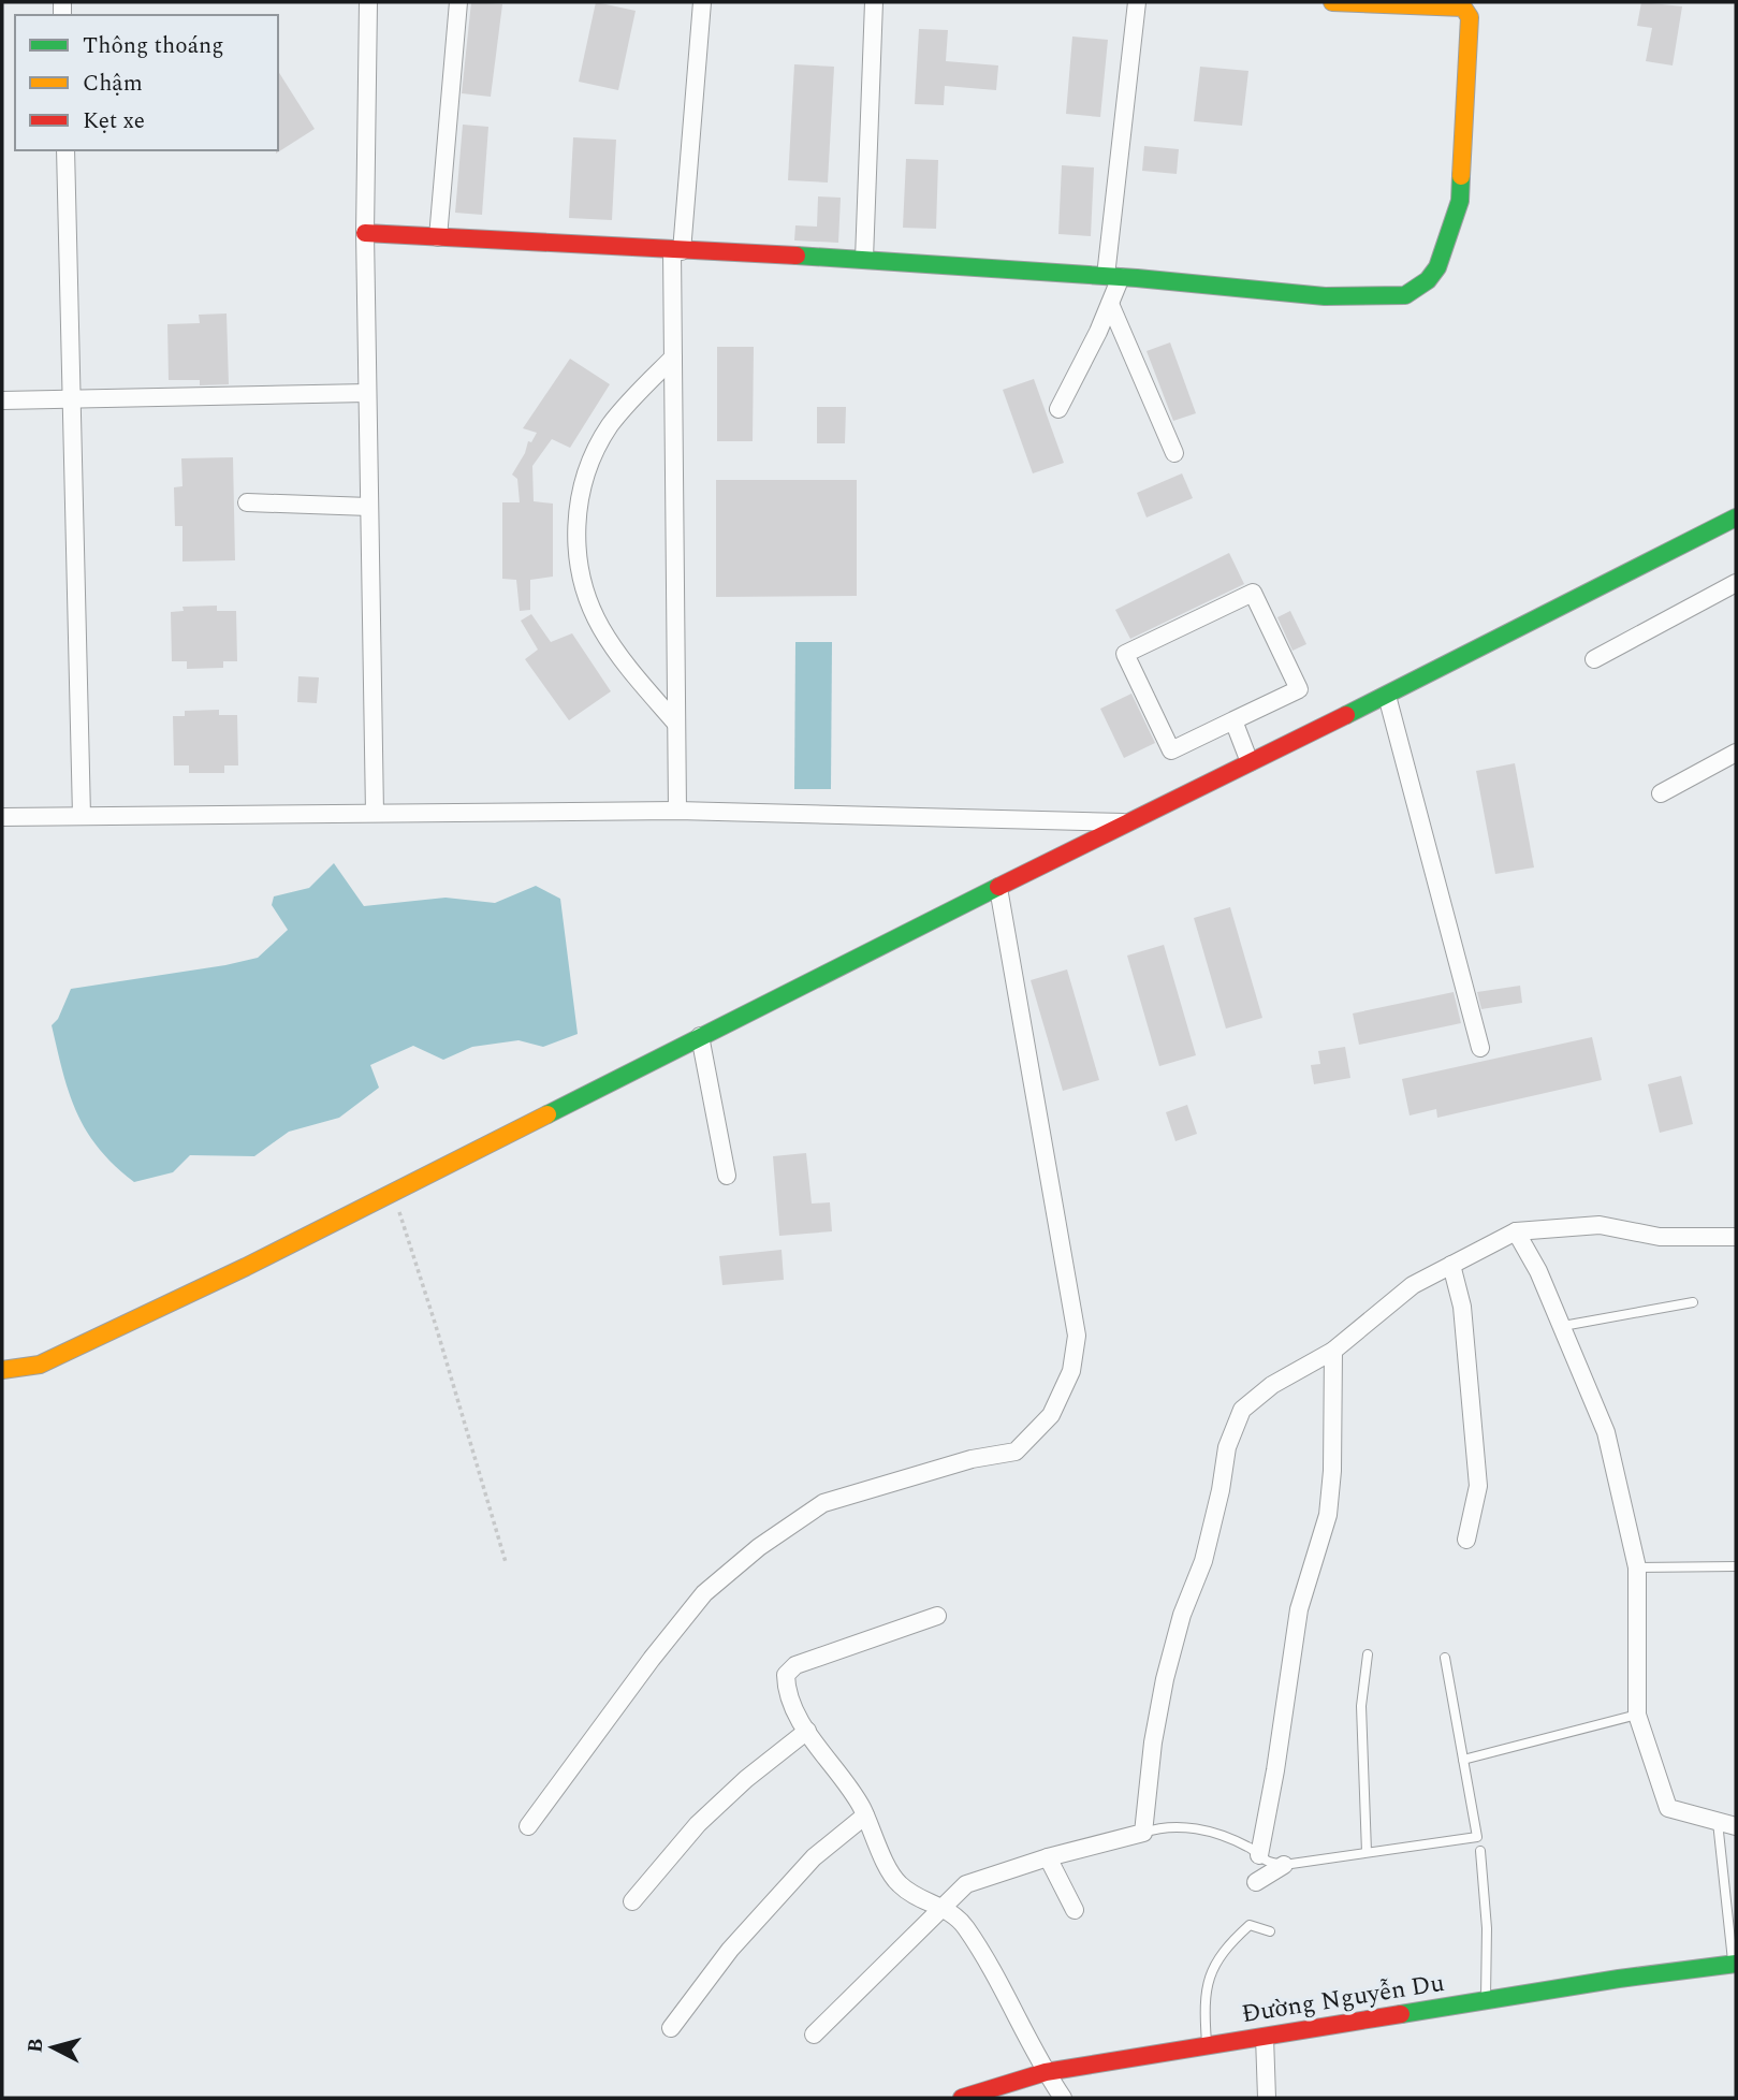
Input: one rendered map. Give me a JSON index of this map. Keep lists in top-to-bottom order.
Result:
{
  "streets": {
    "street": ["Đường Nguyễn Du"]
  },
  "legend": ["Thông thoáng", "Chậm", "Kẹt xe"],
  "north": "left"
}
